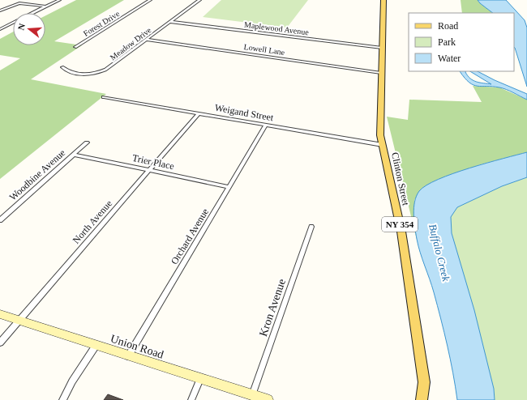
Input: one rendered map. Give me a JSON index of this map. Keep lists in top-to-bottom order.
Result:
{
  "streets": {
    "main road": ["Clinton Street", "NY 354", "Union Road"],
    "street": [
      "Forest Drive",
      "Maplewood Avenue",
      "Meadow Drive",
      "Lowell Lane",
      "Weigand Street",
      "Trier Place",
      "Woodbine Avenue",
      "North Avenue",
      "Orchard Avenue",
      "Kron Avenue"
    ]
  },
  "crossings": [
    ["Maplewood Avenue", "Meadow Drive"],
    ["Maplewood Avenue", "Clinton Street"],
    ["Meadow Drive", "Lowell Lane"],
    ["Lowell Lane", "Clinton Street"],
    ["Weigand Street", "Clinton Street"],
    ["Weigand Street", "North Avenue"],
    ["Weigand Street", "Orchard Avenue"],
    ["Trier Place", "Woodbine Avenue"],
    ["Trier Place", "North Avenue"],
    ["Trier Place", "Orchard Avenue"],
    ["North Avenue", "Union Road"],
    ["Orchard Avenue", "Union Road"],
    ["Kron Avenue", "Union Road"]
  ],
  "water": ["Buffalo Creek"],
  "legend": ["Road", "Park", "Water"],
  "north": "left"
}
